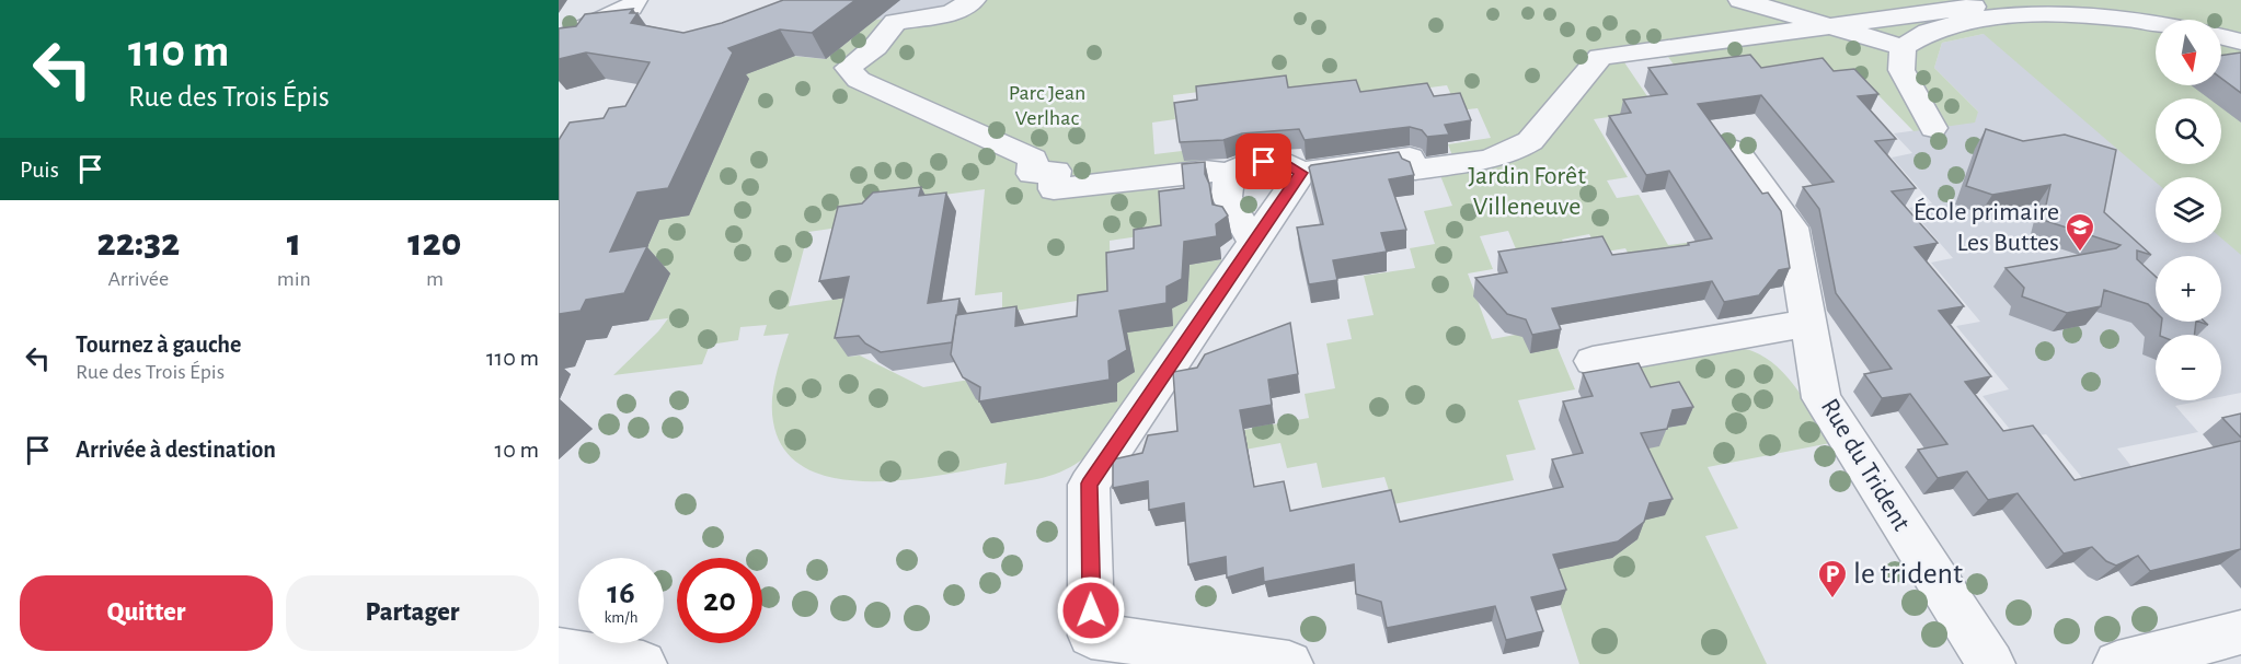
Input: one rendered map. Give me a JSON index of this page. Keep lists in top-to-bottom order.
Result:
{
  "streets": {
    "street": ["Rue du Trident"]
  },
  "parks": ["Parc Jean Verlhac", "Jardin Forêt Villeneuve"],
  "places": {
    "school or university": ["École primaire Les Buttes"],
    "parking": ["le trident"]
  },
  "north": "bottom",
  "page": {
    "turn": ["110 m", "Rue des Trois Épis"],
    "map_buttons": ["+", "−"],
    "then": "Puis",
    "eta": [
      "22:32",
      "Arrivée",
      "1",
      "min",
      "120",
      "m"
    ],
    "list": [
      {
        "name": "Tournez à gauche",
        "note": "Rue des Trois Épis",
        "value": "110 m"
      },
      {
        "name": "Arrivée à destination",
        "value": "10 m"
      }
    ],
    "speed": "16 km/h",
    "limit": "20",
    "buttons": ["Quitter", "Partager"]
  }
}
